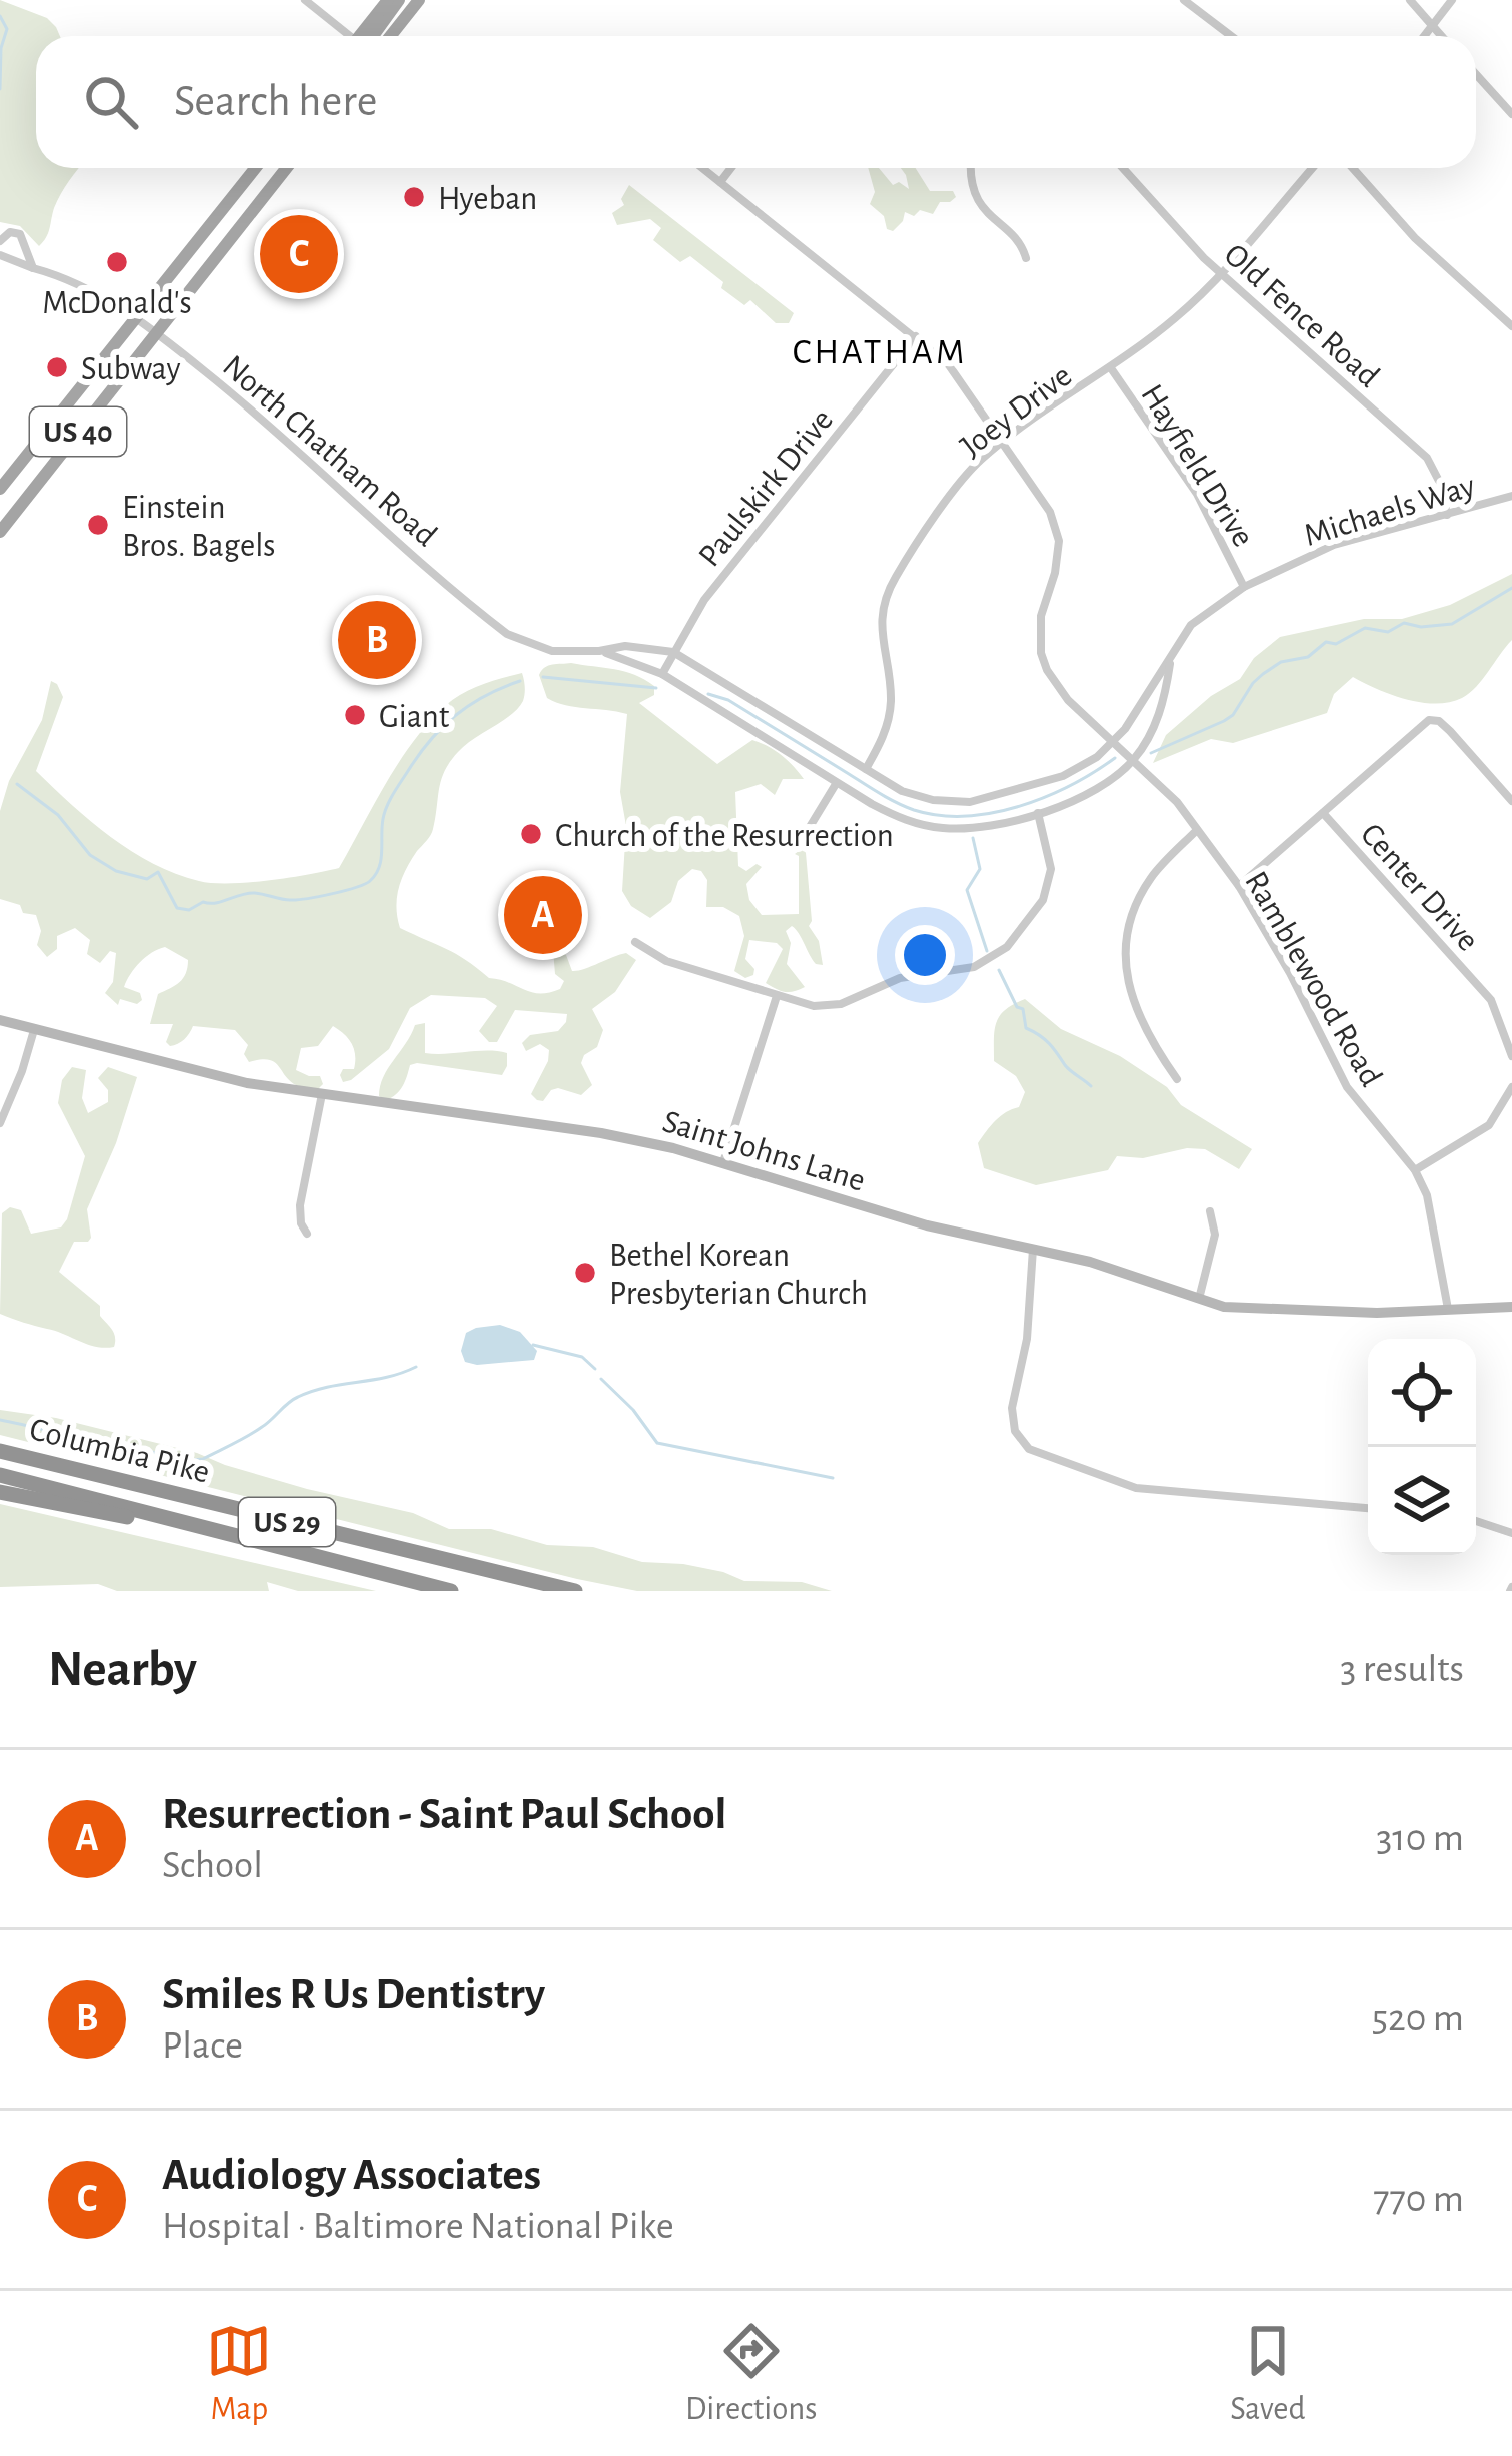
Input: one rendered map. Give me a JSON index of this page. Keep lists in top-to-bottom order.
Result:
{
  "streets": {
    "highway": ["Columbia Pike", "US 29"],
    "main road": ["US 40"],
    "street": [
      "Old Fence Road",
      "Joey Drive",
      "North Chatham Road",
      "Hayfield Drive",
      "Paulskirk Drive",
      "Michaels Way",
      "Center Drive",
      "Ramblewood Road",
      "Saint Johns Lane"
    ]
  },
  "crossings": [
    ["Old Fence Road", "Joey Drive"],
    ["Old Fence Road", "Michaels Way"],
    ["Joey Drive", "North Chatham Road"],
    ["Joey Drive", "Hayfield Drive"],
    ["Joey Drive", "Ramblewood Road"],
    ["US 40", "North Chatham Road"],
    ["North Chatham Road", "Paulskirk Drive"],
    ["North Chatham Road", "Michaels Way"],
    ["North Chatham Road", "Ramblewood Road"],
    ["Hayfield Drive", "Michaels Way"],
    ["Paulskirk Drive", "Ramblewood Road"],
    ["Michaels Way", "Ramblewood Road"],
    ["Ramblewood Road", "Saint Johns Lane"]
  ],
  "districts": ["CHATHAM"],
  "places": [
    "Hyeban",
    "McDonald's",
    "Subway",
    "Einstein Bros. Bagels",
    "Giant",
    "Church of the Resurrection",
    "Bethel Korean Presbyterian Church"
  ],
  "page": {
    "search": "Search here",
    "pins": ["C", "B", "A"],
    "heading": ["Nearby", "3 results"],
    "list": [
      {
        "mark": "A",
        "name": "Resurrection - Saint Paul School",
        "note": "School",
        "value": "310 m"
      },
      {
        "mark": "B",
        "name": "Smiles R Us Dentistry",
        "note": "Place",
        "value": "520 m"
      },
      {
        "mark": "C",
        "name": "Audiology Associates",
        "note": "Hospital · Baltimore National Pike",
        "value": "770 m"
      }
    ],
    "nav": ["Map", "Directions", "Saved"]
  }
}
